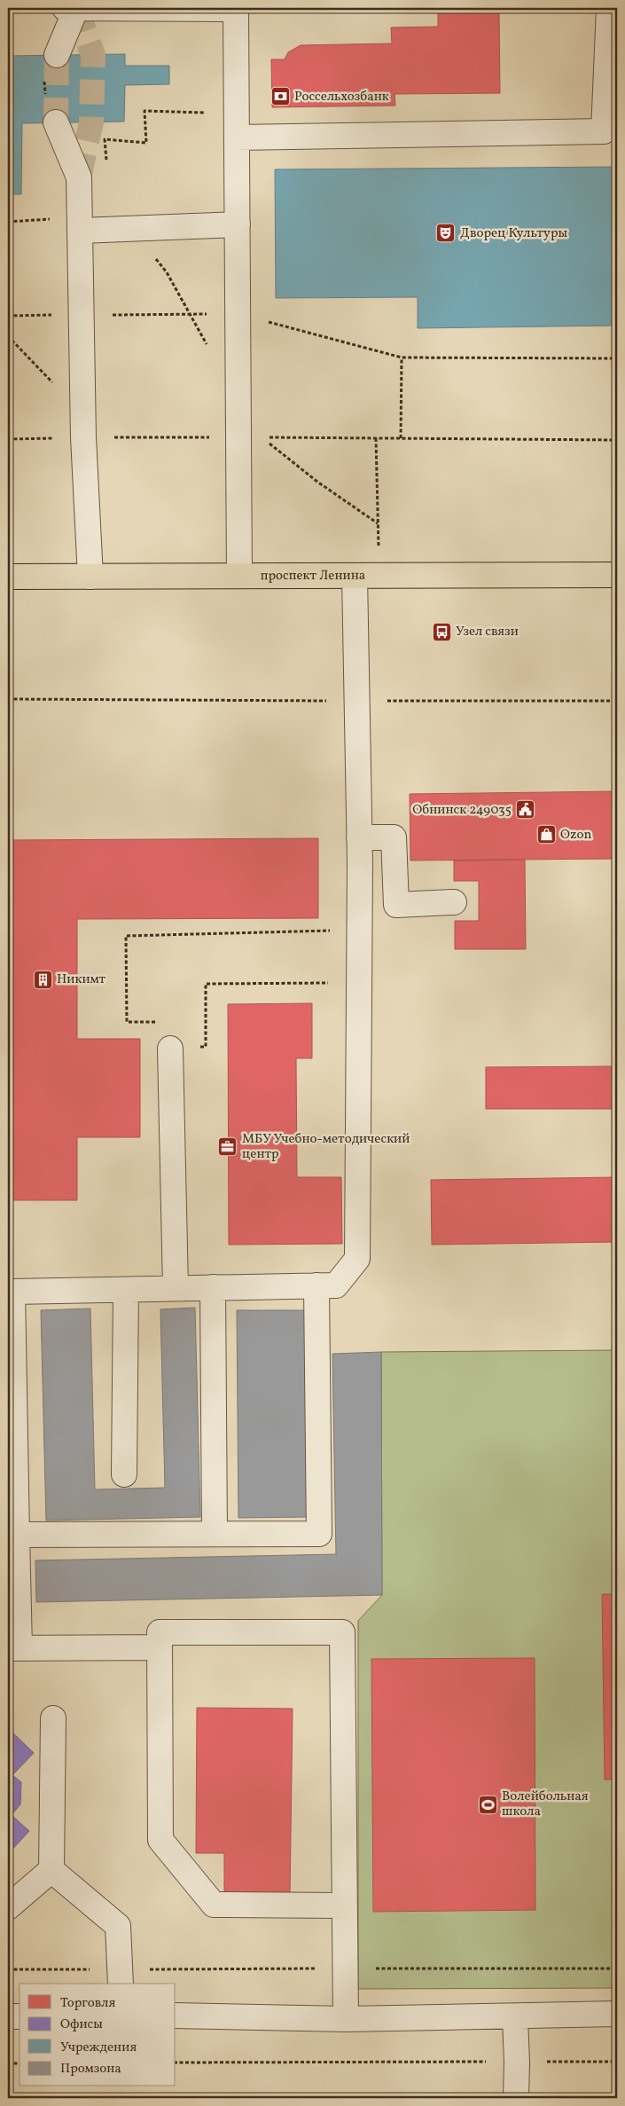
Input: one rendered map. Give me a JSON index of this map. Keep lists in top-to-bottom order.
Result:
{
  "streets": {
    "main road": ["проспект Ленина"]
  },
  "places": {
    "bank": ["Россельхозбанк"],
    "theatre": ["Дворец Культуры"],
    "bus stop": ["Узел связи"],
    "public building": ["Обнинск 249035"],
    "shop": ["Ozon"],
    "building": ["Никимт"],
    "office": ["МБУ Учебно-методический центр"],
    "sports": ["Волейбольная школа"]
  },
  "legend": [
    "Торговля",
    "Офисы",
    "Учреждения",
    "Промзона"
  ]
}
